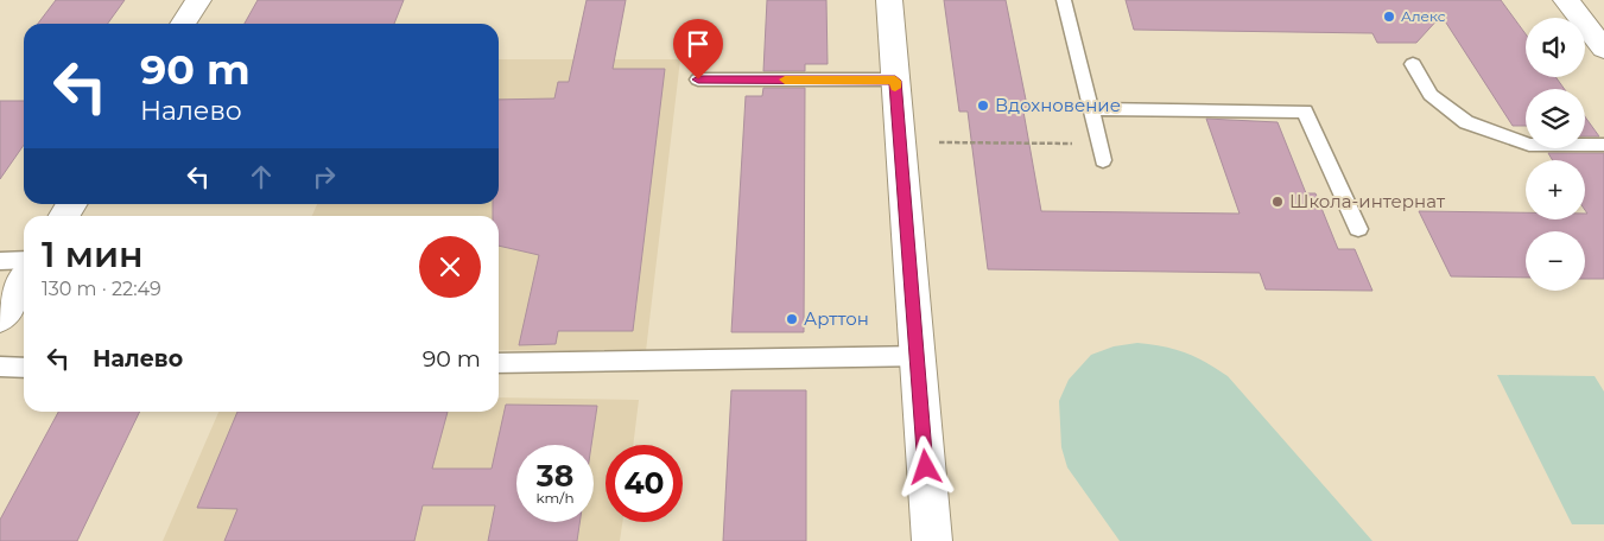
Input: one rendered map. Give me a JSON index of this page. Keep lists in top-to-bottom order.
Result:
{
  "places": [
    "Алекс",
    "Вдохновение",
    "Школа-интернат",
    "Арттон"
  ],
  "page": {
    "map_buttons": ["+", "−"],
    "turn": ["90 m", "Налево"],
    "heading": ["1 мин", "130 m · 22:49"],
    "list": [
      {
        "name": "Налево",
        "value": "90 m"
      }
    ],
    "speed": "38 km/h",
    "limit": "40"
  }
}
